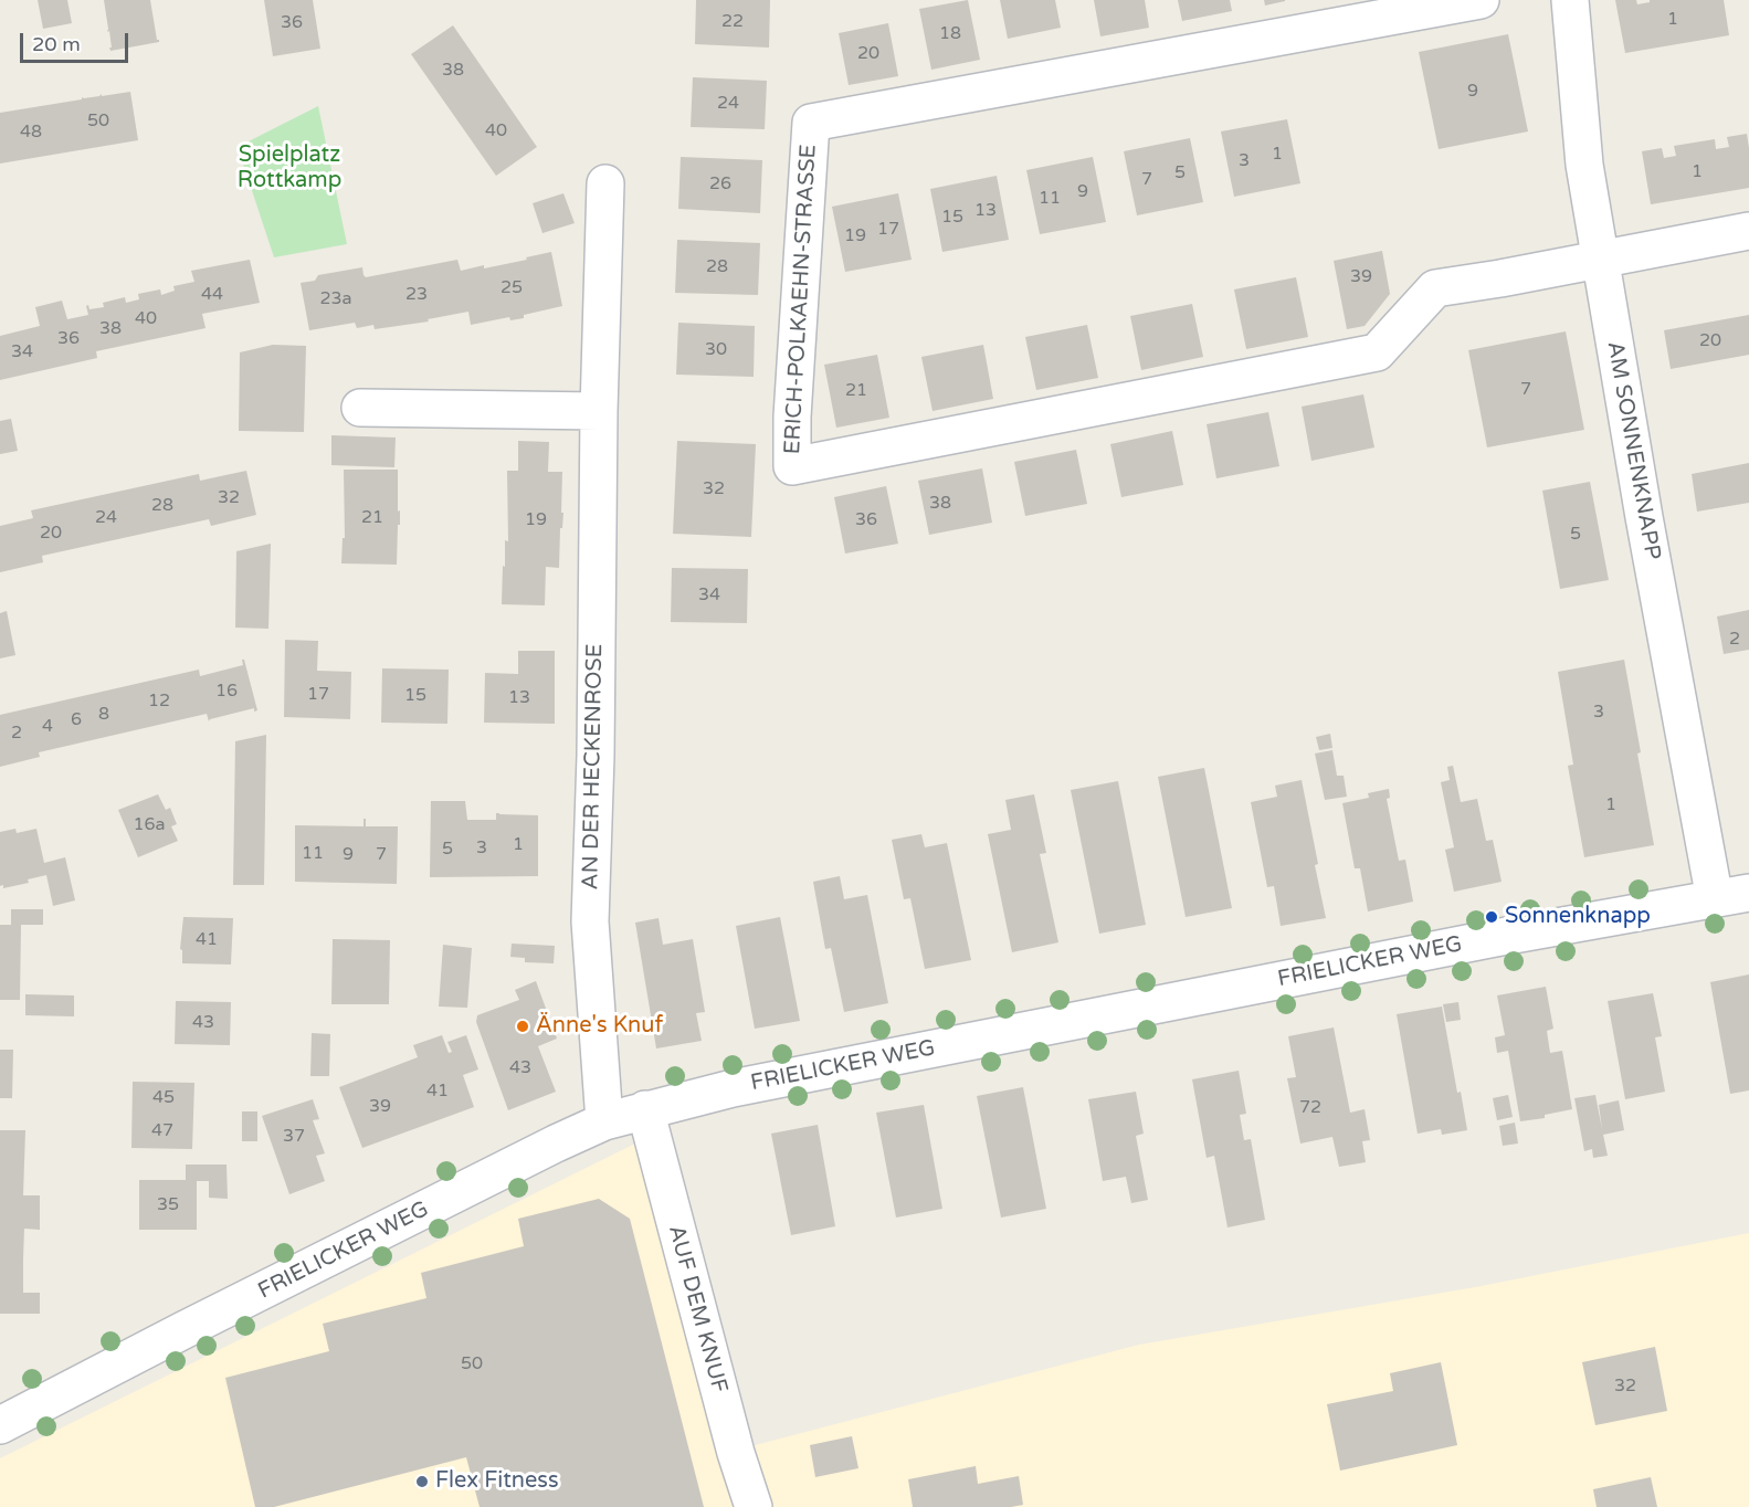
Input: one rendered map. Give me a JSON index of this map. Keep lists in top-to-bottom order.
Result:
{
  "streets": {
    "street": [
      "ERICH-POLKAEHN-STRASSE",
      "AM SONNENKNAPP",
      "AN DER HECKENROSE",
      "FRIELICKER WEG",
      "AUF DEM KNUF"
    ]
  },
  "crossings": [
    ["ERICH-POLKAEHN-STRASSE", "AM SONNENKNAPP"],
    ["AM SONNENKNAPP", "FRIELICKER WEG"],
    ["AN DER HECKENROSE", "FRIELICKER WEG"],
    ["FRIELICKER WEG", "AUF DEM KNUF"]
  ],
  "parks": ["Spielplatz Rottkamp"],
  "places": ["Sonnenknapp", "Änne's Knuf", "Flex Fitness"],
  "house_numbers": [
    "1",
    "22",
    "36",
    "18",
    "20",
    "38",
    "9",
    "24",
    "50",
    "40",
    "48",
    "1",
    "3",
    "1",
    "5",
    "7",
    "26",
    "9",
    "11",
    "13",
    "15",
    "17",
    "19",
    "28",
    "39",
    "25",
    "44",
    "23",
    "23a",
    "40",
    "38",
    "36",
    "20",
    "30",
    "34",
    "7",
    "21",
    "32",
    "32",
    "38",
    "28",
    "24",
    "21",
    "19",
    "36",
    "20",
    "5",
    "34",
    "2",
    "16",
    "17",
    "15",
    "13",
    "12",
    "3",
    "8",
    "6",
    "4",
    "2",
    "1",
    "16a",
    "1",
    "3",
    "5",
    "11",
    "9",
    "7",
    "41",
    "43",
    "43",
    "41",
    "45",
    "39",
    "72",
    "47",
    "37",
    "35",
    "50",
    "32"
  ],
  "scale_bar": "20 m"
}
